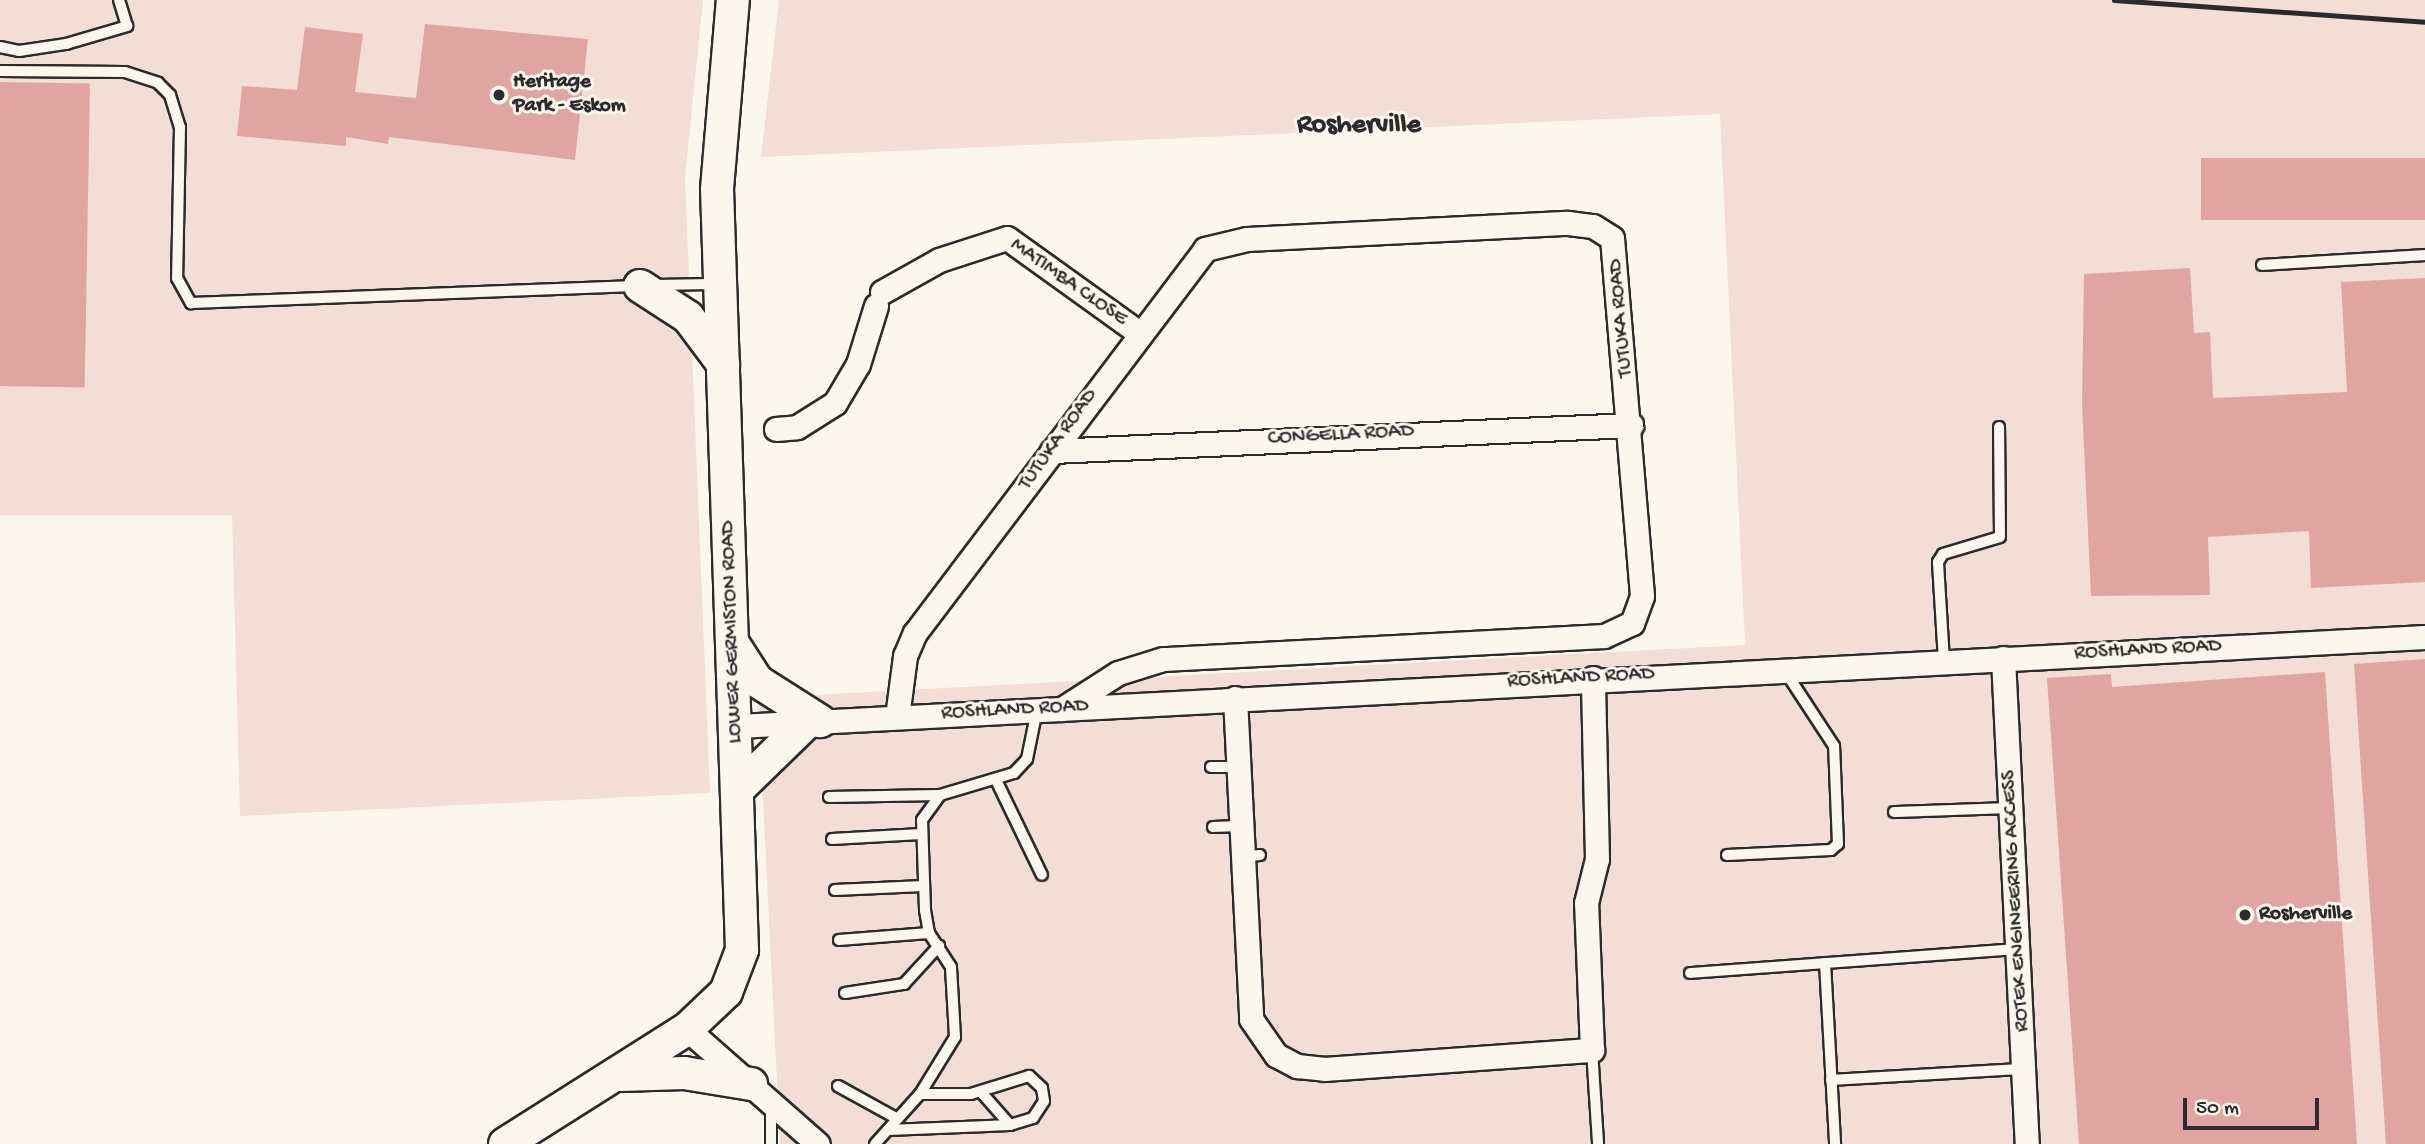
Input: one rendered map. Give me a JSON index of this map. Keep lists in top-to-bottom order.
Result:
{
  "streets": {
    "street": [
      "MATIMBA CLOSE",
      "TUTUKA ROAD",
      "CONGELLA ROAD",
      "LOWER GERMISTON ROAD",
      "ROSHLAND ROAD",
      "ROTEK ENGINEERING ACCESS"
    ]
  },
  "crossings": [
    ["MATIMBA CLOSE", "TUTUKA ROAD"],
    ["TUTUKA ROAD", "CONGELLA ROAD"],
    ["TUTUKA ROAD", "ROSHLAND ROAD"],
    ["LOWER GERMISTON ROAD", "ROSHLAND ROAD"],
    ["ROSHLAND ROAD", "ROTEK ENGINEERING ACCESS"]
  ],
  "districts": ["Rosherville"],
  "places": ["Heritage Park - Eskom", "Rosherville"],
  "scale_bar": "50 m"
}
